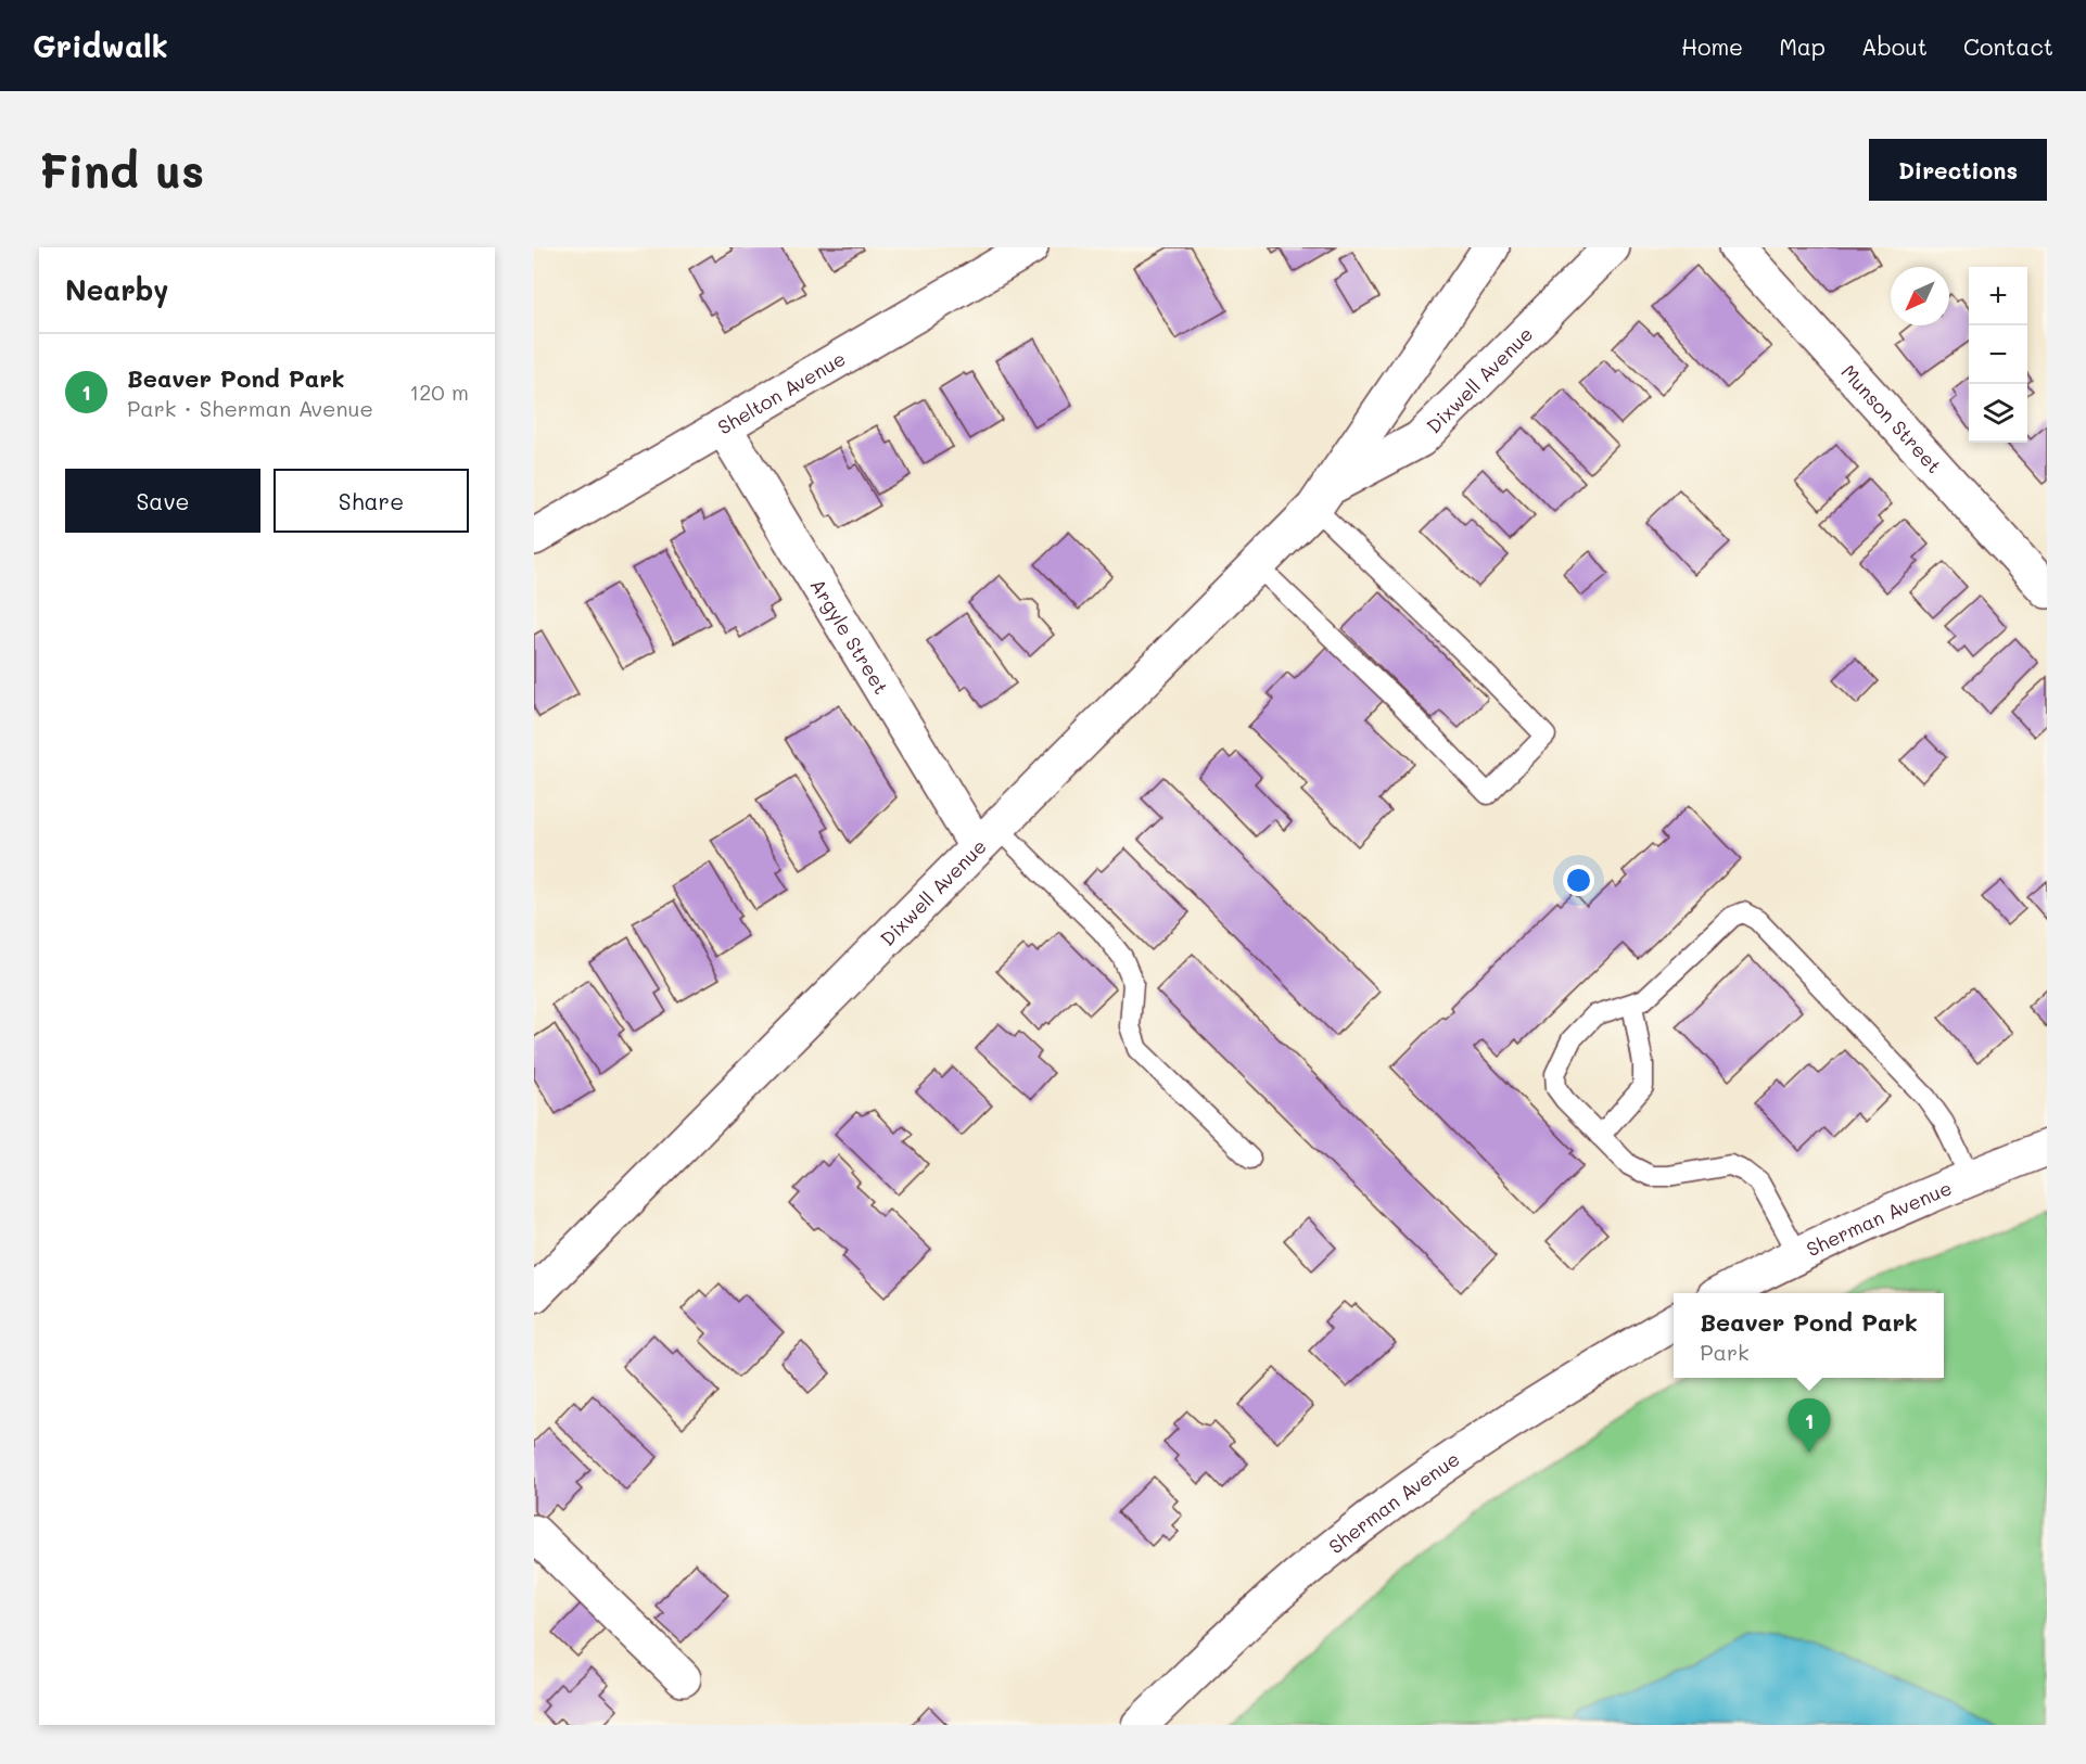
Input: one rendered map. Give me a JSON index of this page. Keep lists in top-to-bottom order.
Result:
{
  "streets": {
    "main road": [
      "Dixwell Avenue",
      "Shelton Avenue",
      "Munson Street",
      "Argyle Street",
      "Sherman Avenue"
    ]
  },
  "crossings": [
    ["Dixwell Avenue", "Argyle Street"],
    ["Shelton Avenue", "Argyle Street"]
  ],
  "north": "bottom left",
  "page": {
    "header": "Gridwalk",
    "nav": [
      "Home",
      "Map",
      "About",
      "Contact"
    ],
    "buttons": [
      "Directions",
      ["Save", "Share"]
    ],
    "title": "Find us",
    "heading": "Nearby",
    "map_buttons": ["+", "−"],
    "list": [
      {
        "mark": "1",
        "name": "Beaver Pond Park",
        "note": "Park · Sherman Avenue",
        "value": "120 m"
      }
    ],
    "popup": ["Beaver Pond Park", "Park"],
    "pins": "1"
  }
}
